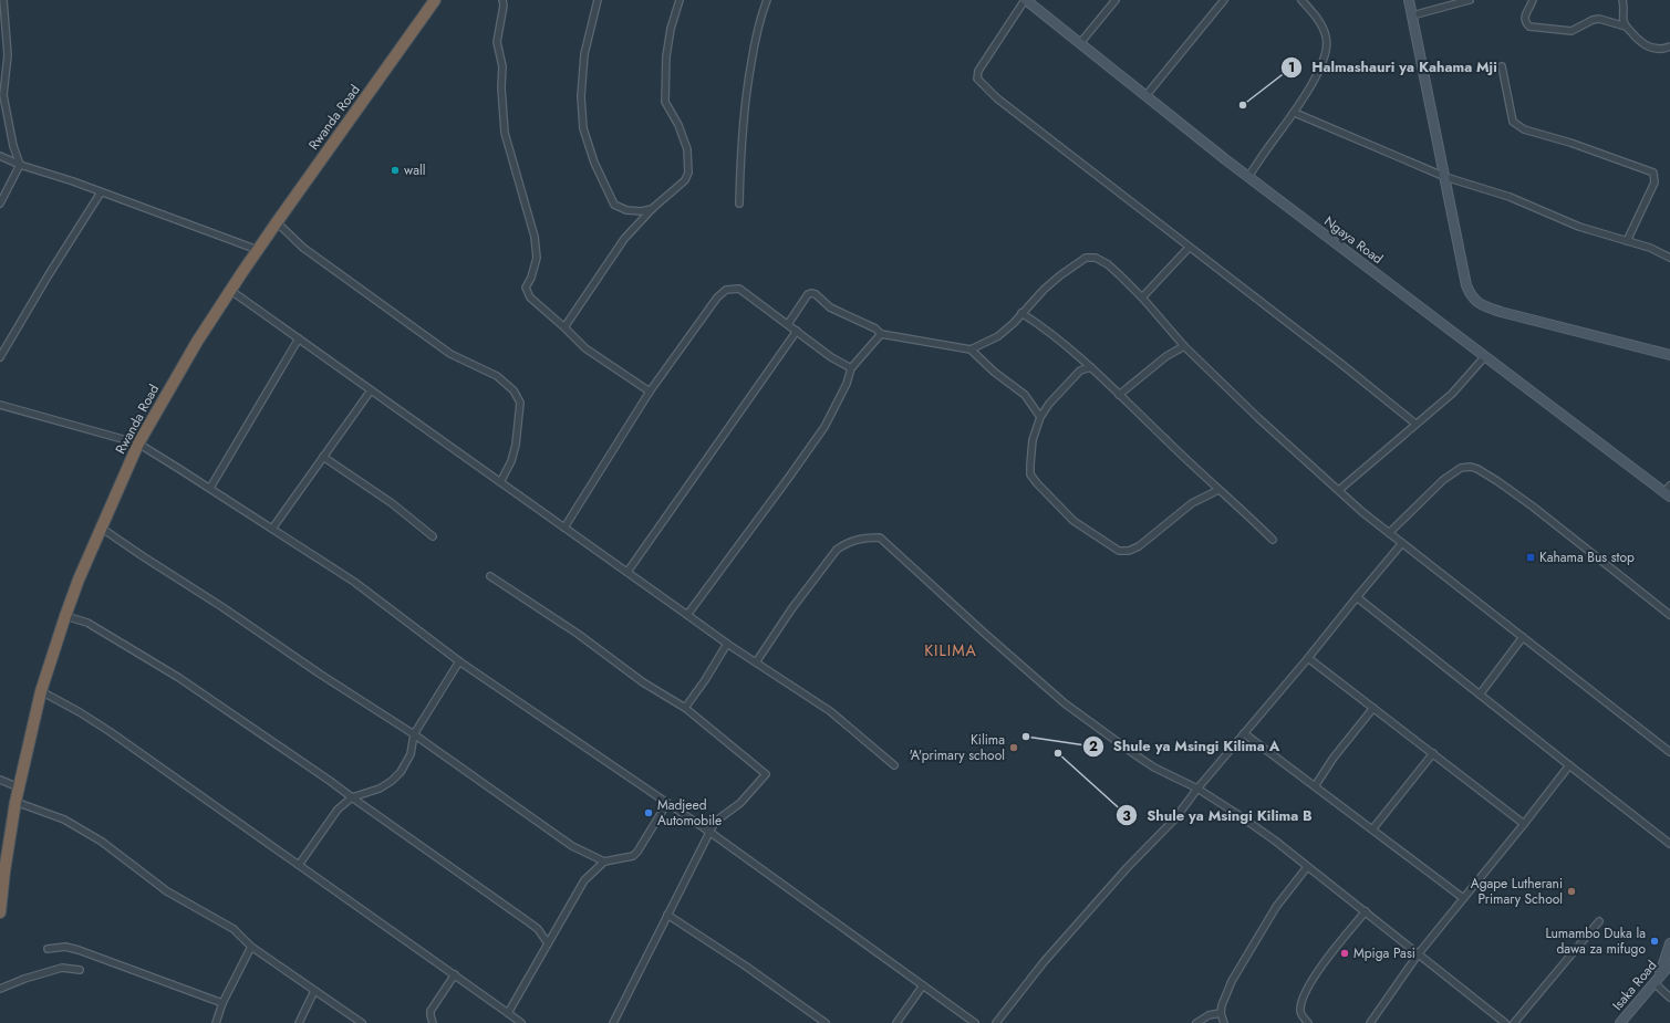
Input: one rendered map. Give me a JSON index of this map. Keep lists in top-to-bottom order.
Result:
{
  "streets": {
    "highway": ["Rwanda Road"],
    "street": ["Ngaya Road", "Isaka Road"]
  },
  "districts": ["KILIMA"],
  "places": {
    "other": [
      "Halmashauri ya Kahama Mji",
      "wall",
      "Shule ya Msingi Kilima A",
      "Kilima 'A'primary school",
      "Shule ya Msingi Kilima B",
      "Madjeed Automobile",
      "Agape Lutherani Primary School",
      "Lumambo Duka la dawa za mifugo",
      "Mpiga Pasi"
    ],
    "transit": ["Kahama Bus stop"]
  }
}
